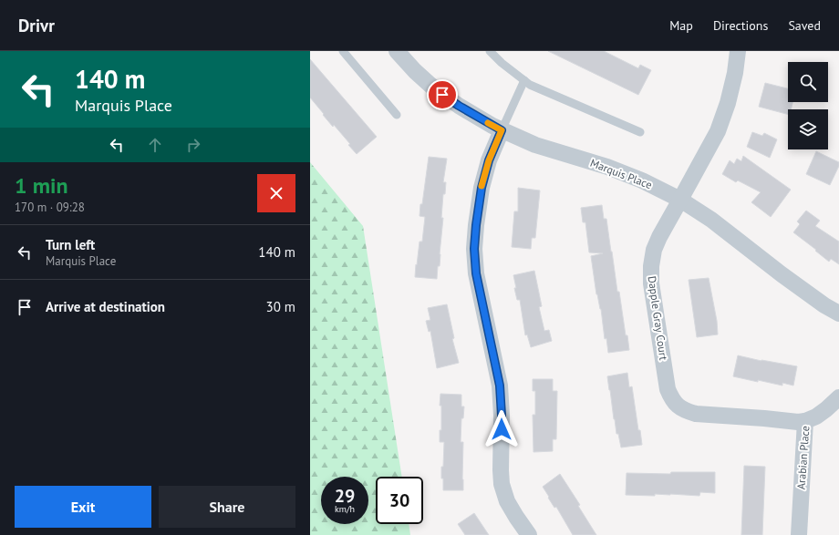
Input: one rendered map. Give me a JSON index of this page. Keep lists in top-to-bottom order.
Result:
{
  "streets": {
    "street": ["Marquis Place", "Dapple Gray Court", "Arabian Place"]
  },
  "crossings": [
    ["Marquis Place", "Dapple Gray Court"],
    ["Dapple Gray Court", "Arabian Place"]
  ],
  "page": {
    "header": "Drivr",
    "nav": ["Map", "Directions", "Saved"],
    "turn": ["140 m", "Marquis Place"],
    "heading": ["1 min", "170 m · 09:28"],
    "list": [
      {
        "name": "Turn left",
        "note": "Marquis Place",
        "value": "140 m"
      },
      {
        "name": "Arrive at destination",
        "value": "30 m"
      }
    ],
    "speed": "29 km/h",
    "limit": "30",
    "buttons": ["Exit", "Share"]
  }
}
